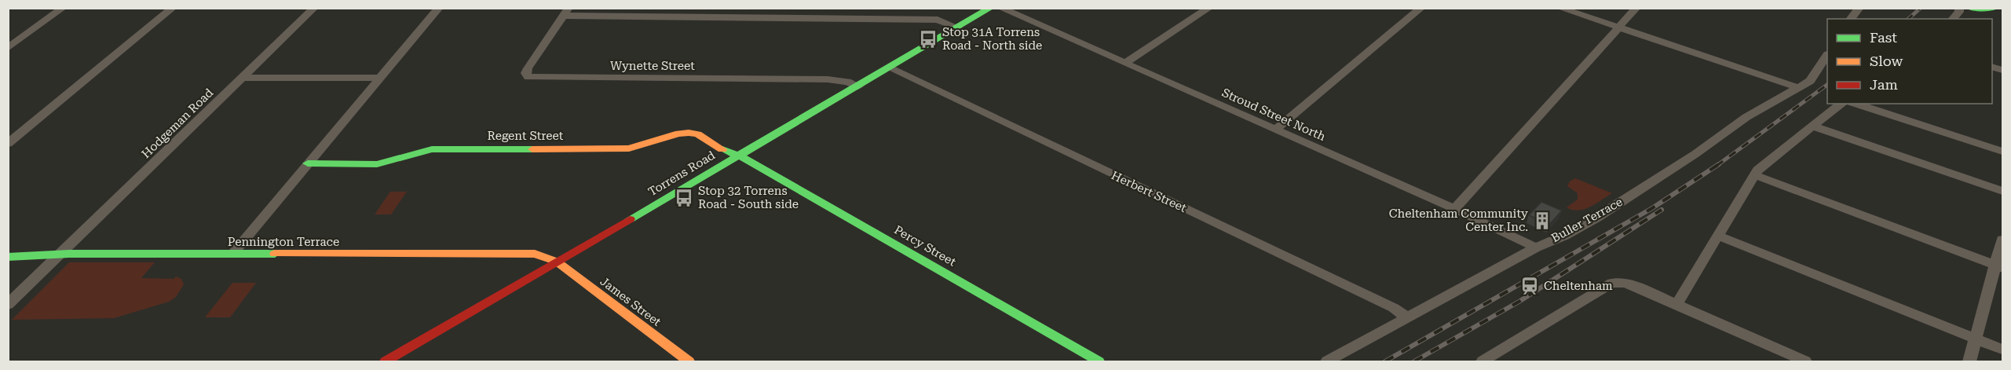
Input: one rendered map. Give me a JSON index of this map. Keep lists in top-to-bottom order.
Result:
{
  "streets": {
    "street": [
      "Wynette Street",
      "Stroud Street North",
      "Hodgeman Road",
      "Regent Street",
      "Torrens Road",
      "Herbert Street",
      "Buller Terrace",
      "Pennington Terrace",
      "Percy Street",
      "James Street"
    ]
  },
  "crossings": [
    ["Wynette Street", "Torrens Road"],
    ["Stroud Street North", "Buller Terrace"],
    ["Hodgeman Road", "Pennington Terrace"],
    ["Regent Street", "Torrens Road"],
    ["Regent Street", "Percy Street"],
    ["Torrens Road", "Herbert Street"],
    ["Torrens Road", "Pennington Terrace"],
    ["Torrens Road", "Percy Street"],
    ["Torrens Road", "James Street"],
    ["Herbert Street", "Buller Terrace"],
    ["Pennington Terrace", "James Street"]
  ],
  "places": {
    "bus stop": ["Stop 31A Torrens Road - North side", "Stop 32 Torrens Road - South side"],
    "building": ["Cheltenham Community Center Inc."],
    "station": ["Cheltenham"]
  },
  "legend": ["Fast", "Slow", "Jam"]
}
